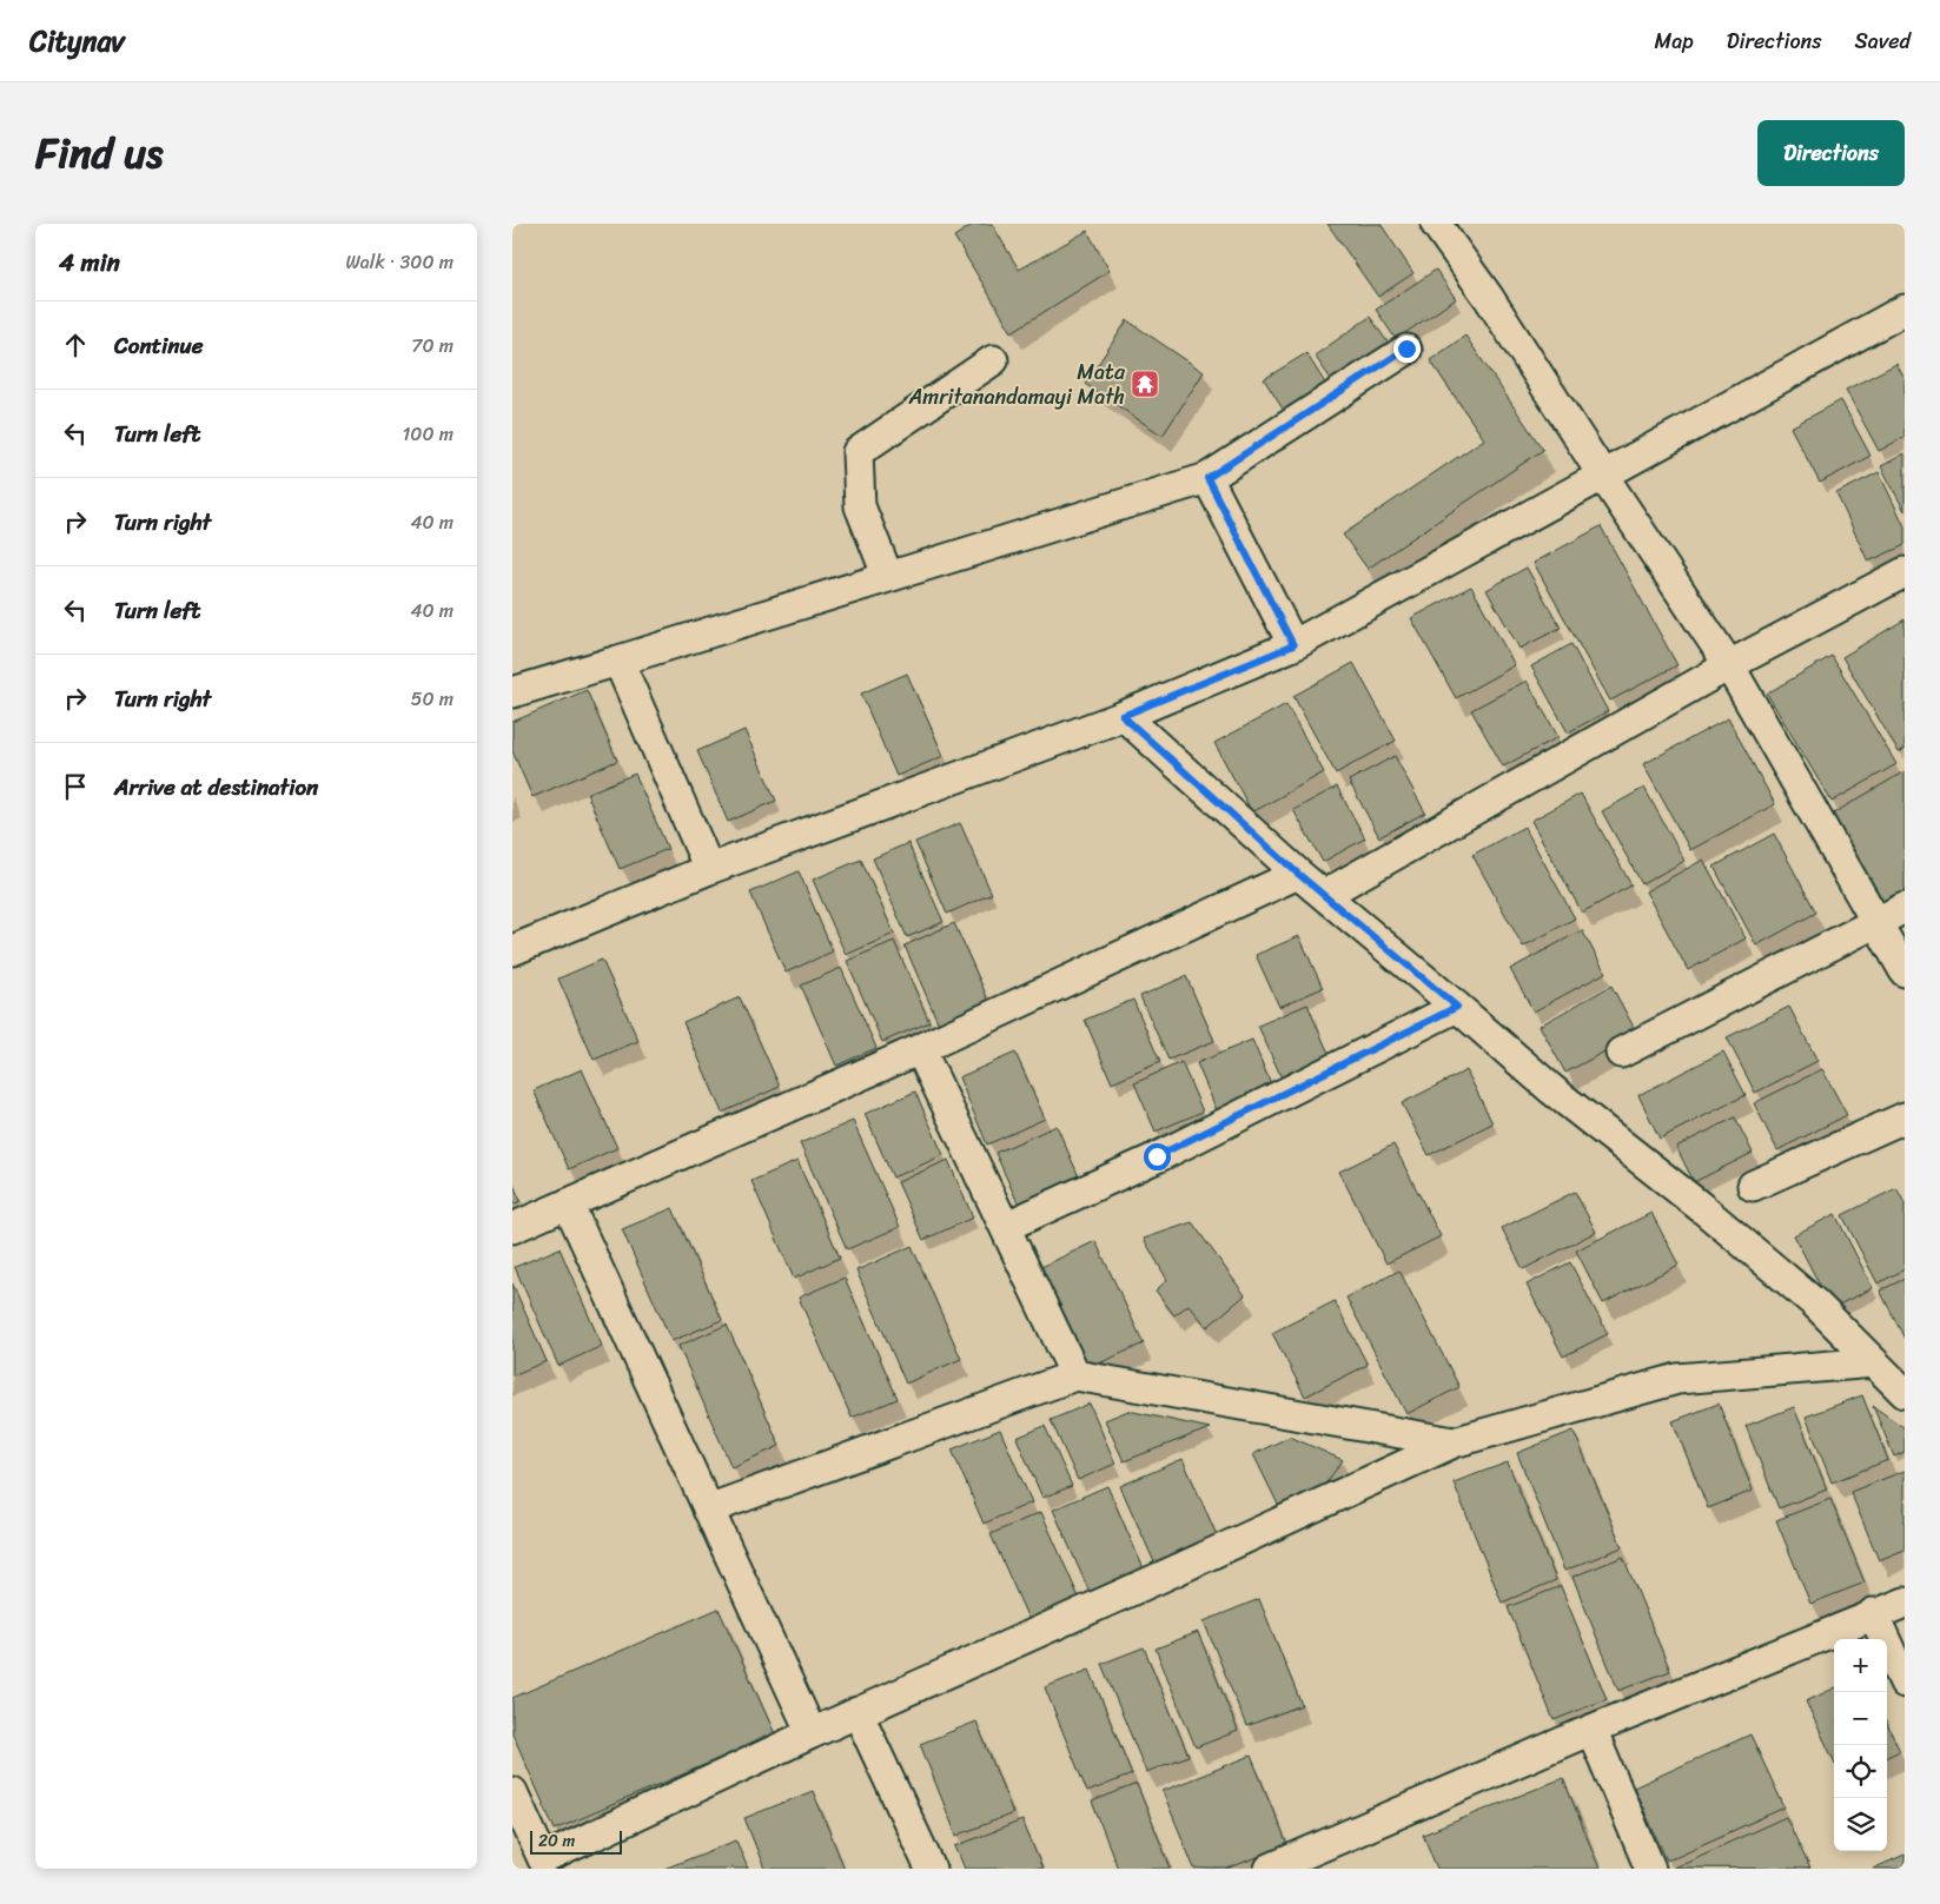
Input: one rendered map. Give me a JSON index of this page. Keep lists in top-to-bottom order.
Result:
{
  "places": {
    "temple": ["Mata Amritanandamayi Math"]
  },
  "scale_bar": "20 m",
  "page": {
    "header": "Citynav",
    "nav": ["Map", "Directions", "Saved"],
    "title": "Find us",
    "buttons": "Directions",
    "heading": ["4 min", "Walk · 300 m"],
    "list": [
      ["Continue", "70 m"],
      ["Turn left", "100 m"],
      ["Turn right", "40 m"],
      ["Turn left", "40 m"],
      ["Turn right", "50 m"],
      "Arrive at destination"
    ],
    "map_buttons": ["+", "−"],
    "scale": "20 m"
  }
}
